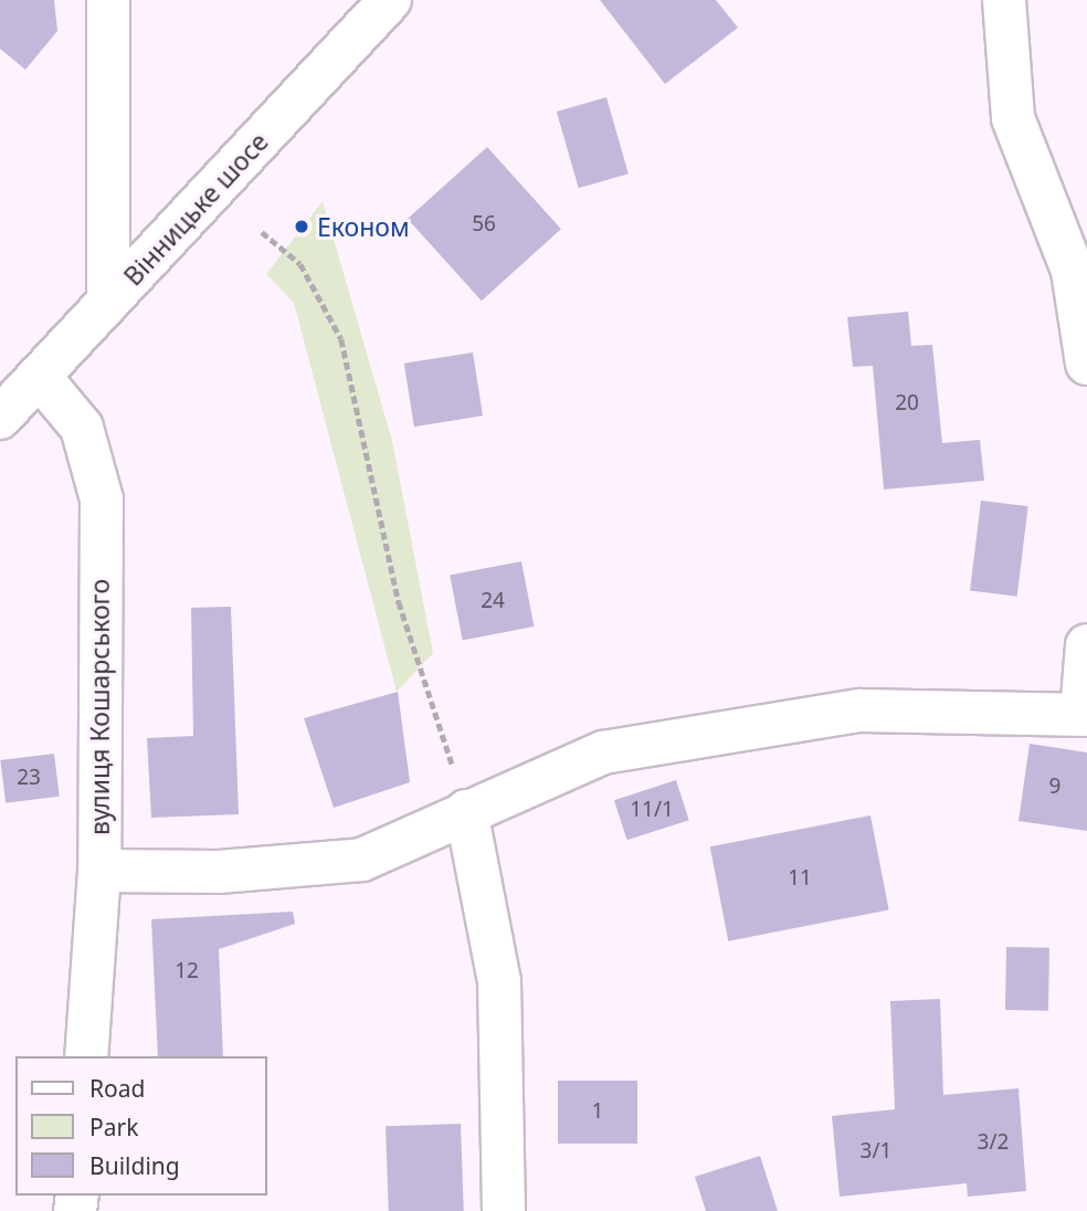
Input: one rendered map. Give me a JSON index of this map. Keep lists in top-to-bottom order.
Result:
{
  "streets": {
    "street": ["Вінницьке шосе", "вулиця Кошарського"]
  },
  "crossings": [
    ["Вінницьке шосе", "вулиця Кошарського"]
  ],
  "places": ["Економ"],
  "house_numbers": [
    "56",
    "20",
    "24",
    "23",
    "9",
    "11/1",
    "11",
    "12",
    "1",
    "3/2",
    "3/1"
  ],
  "legend": ["Road", "Park", "Building"]
}
